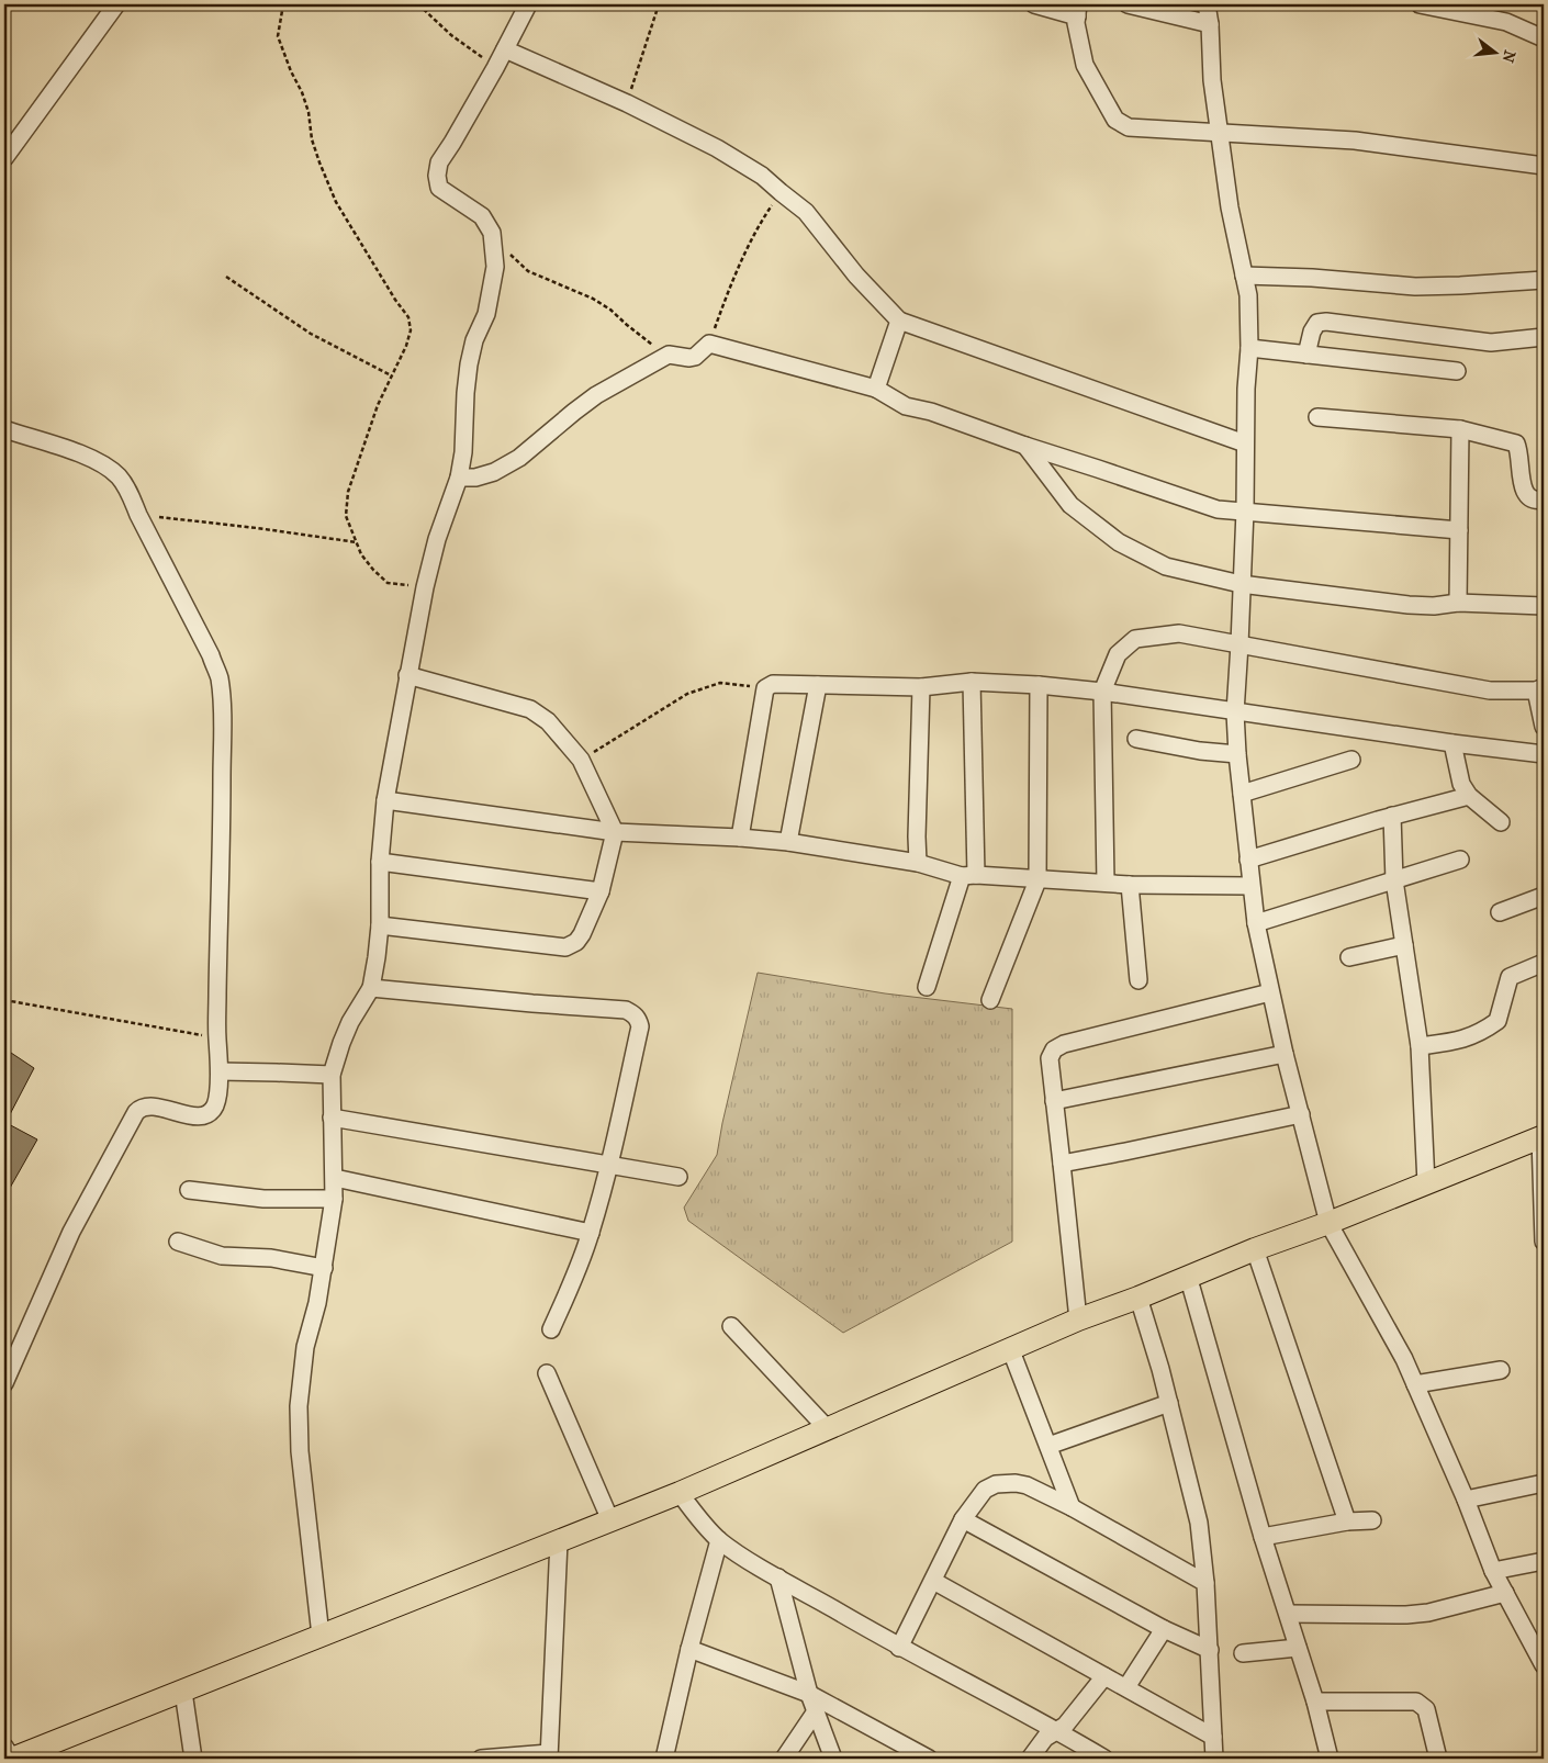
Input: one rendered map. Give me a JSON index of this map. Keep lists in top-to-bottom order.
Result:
{
  "north": "right"
}
